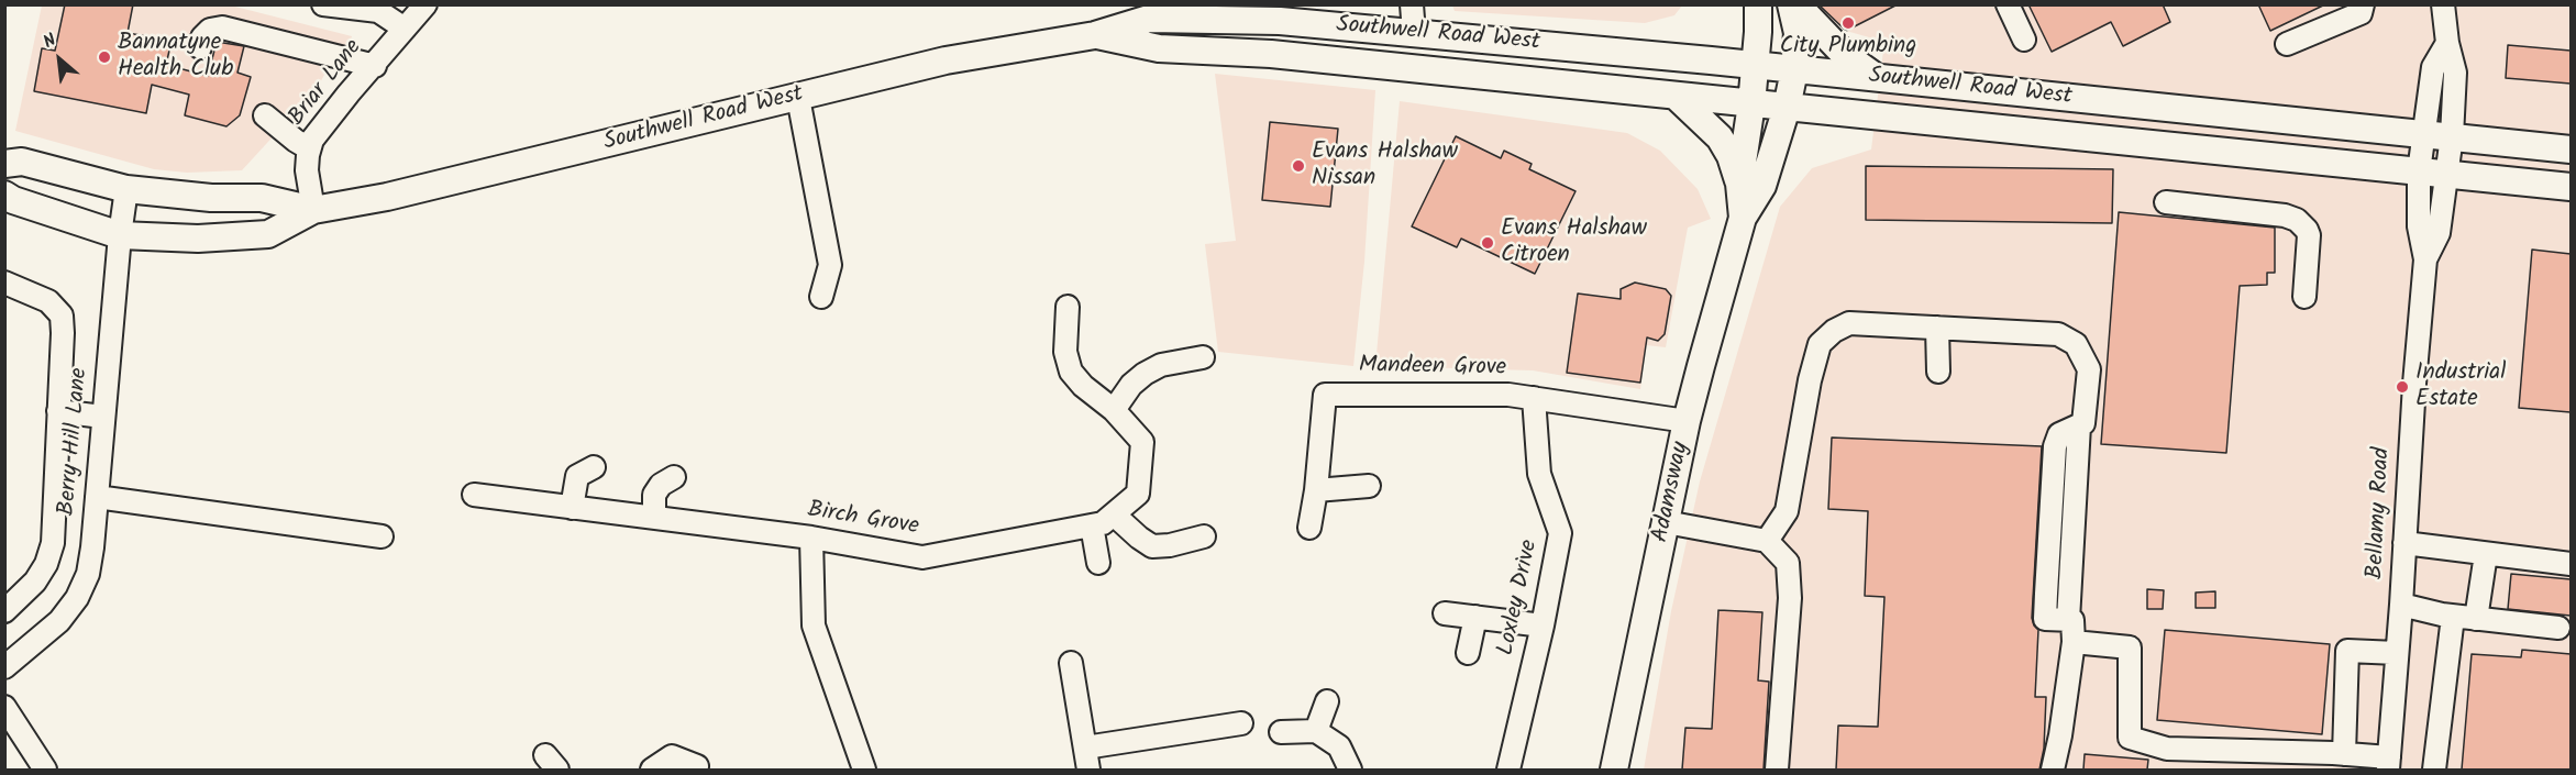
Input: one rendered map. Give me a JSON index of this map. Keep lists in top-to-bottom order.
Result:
{
  "streets": {
    "main road": ["Southwell Road West", "Adamsway"],
    "street": [
      "Briar Lane",
      "Mandeen Grove",
      "Berry Hill Lane",
      "Bellamy Road",
      "Birch Grove",
      "Loxley Drive"
    ]
  },
  "crossings": [
    ["Southwell Road West", "Briar Lane"],
    ["Southwell Road West", "Berry Hill Lane"],
    ["Southwell Road West", "Adamsway"],
    ["Southwell Road West", "Bellamy Road"],
    ["Mandeen Grove", "Adamsway"],
    ["Mandeen Grove", "Loxley Drive"]
  ],
  "places": [
    "City Plumbing",
    "Bannatyne Health Club",
    "Evans Halshaw Nissan",
    "Evans Halshaw Citroen",
    "Industrial Estate"
  ],
  "north": "top left"
}
